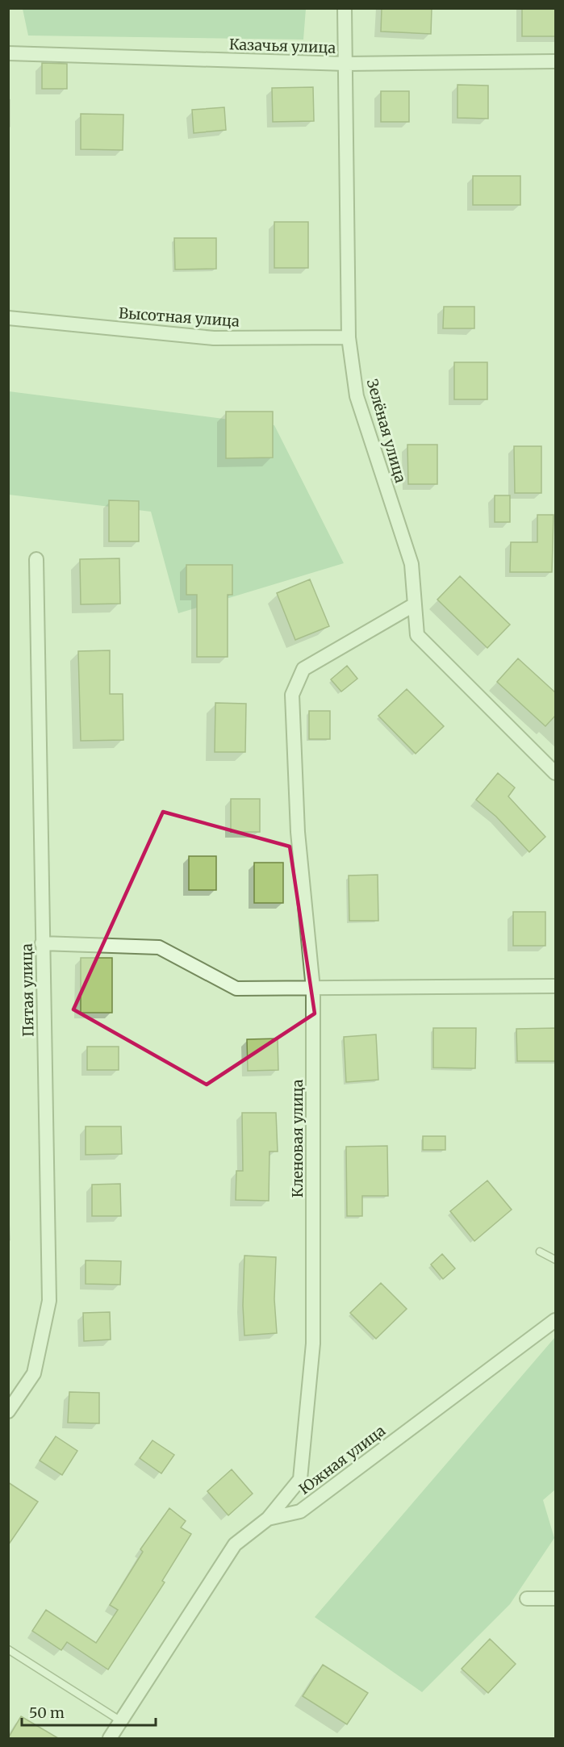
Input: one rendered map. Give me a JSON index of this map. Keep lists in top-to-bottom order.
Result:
{
  "streets": {
    "street": [
      "Казачья улица",
      "Высотная улица",
      "Зелёная улица",
      "Пятая улица",
      "Кленовая улица",
      "Южная улица"
    ]
  },
  "crossings": [
    ["Казачья улица", "Зелёная улица"],
    ["Высотная улица", "Зелёная улица"],
    ["Зелёная улица", "Кленовая улица"],
    ["Кленовая улица", "Южная улица"]
  ],
  "scale_bar": "50 m"
}
